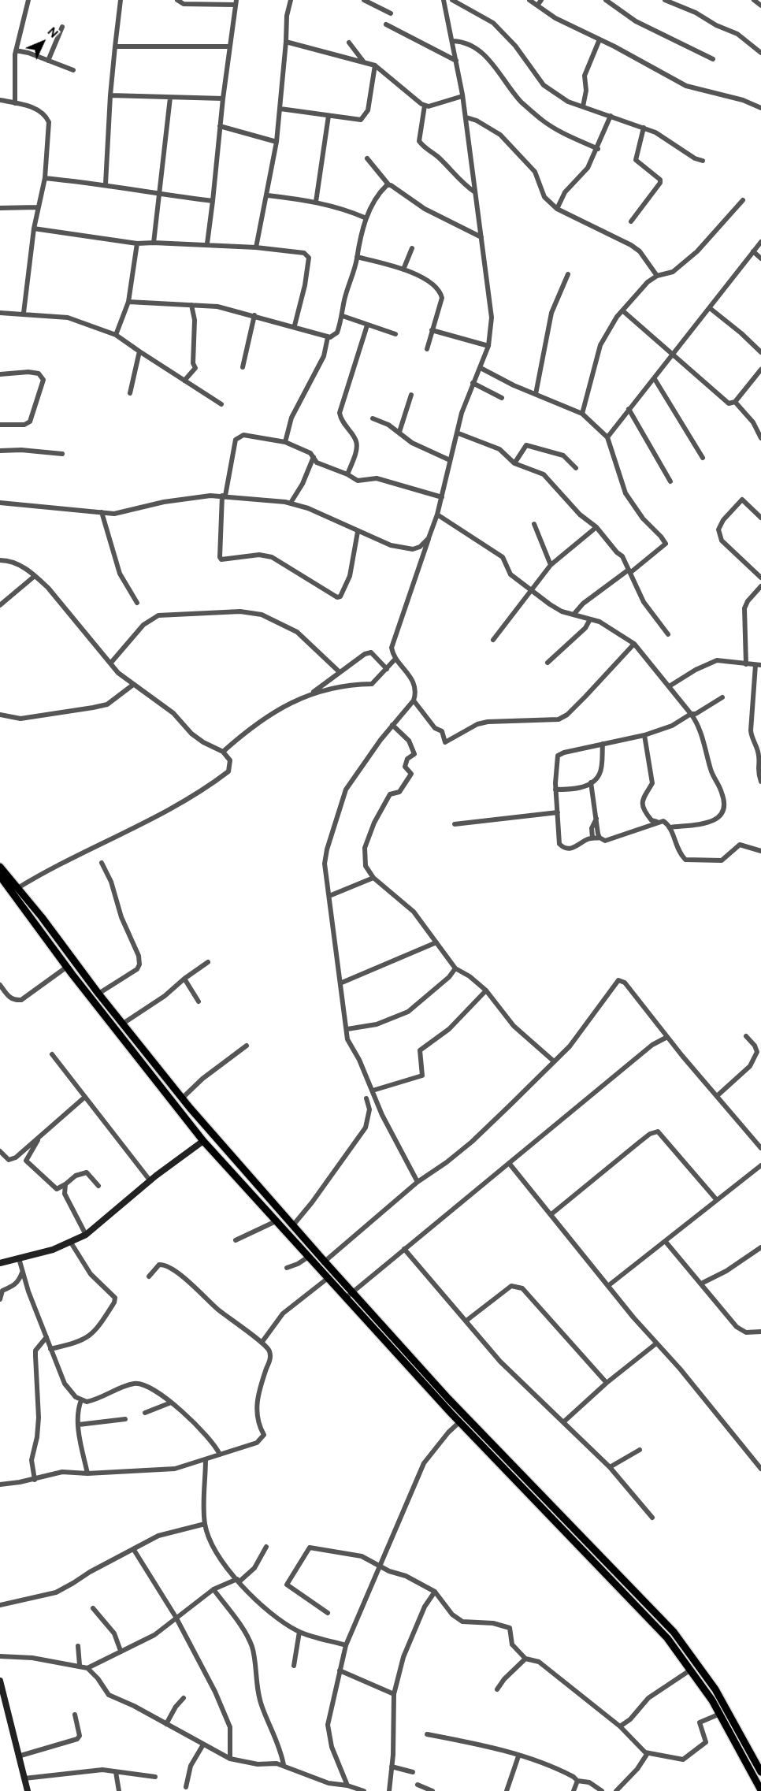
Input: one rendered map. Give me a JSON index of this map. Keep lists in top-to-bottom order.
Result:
{
  "north": "top right"
}
